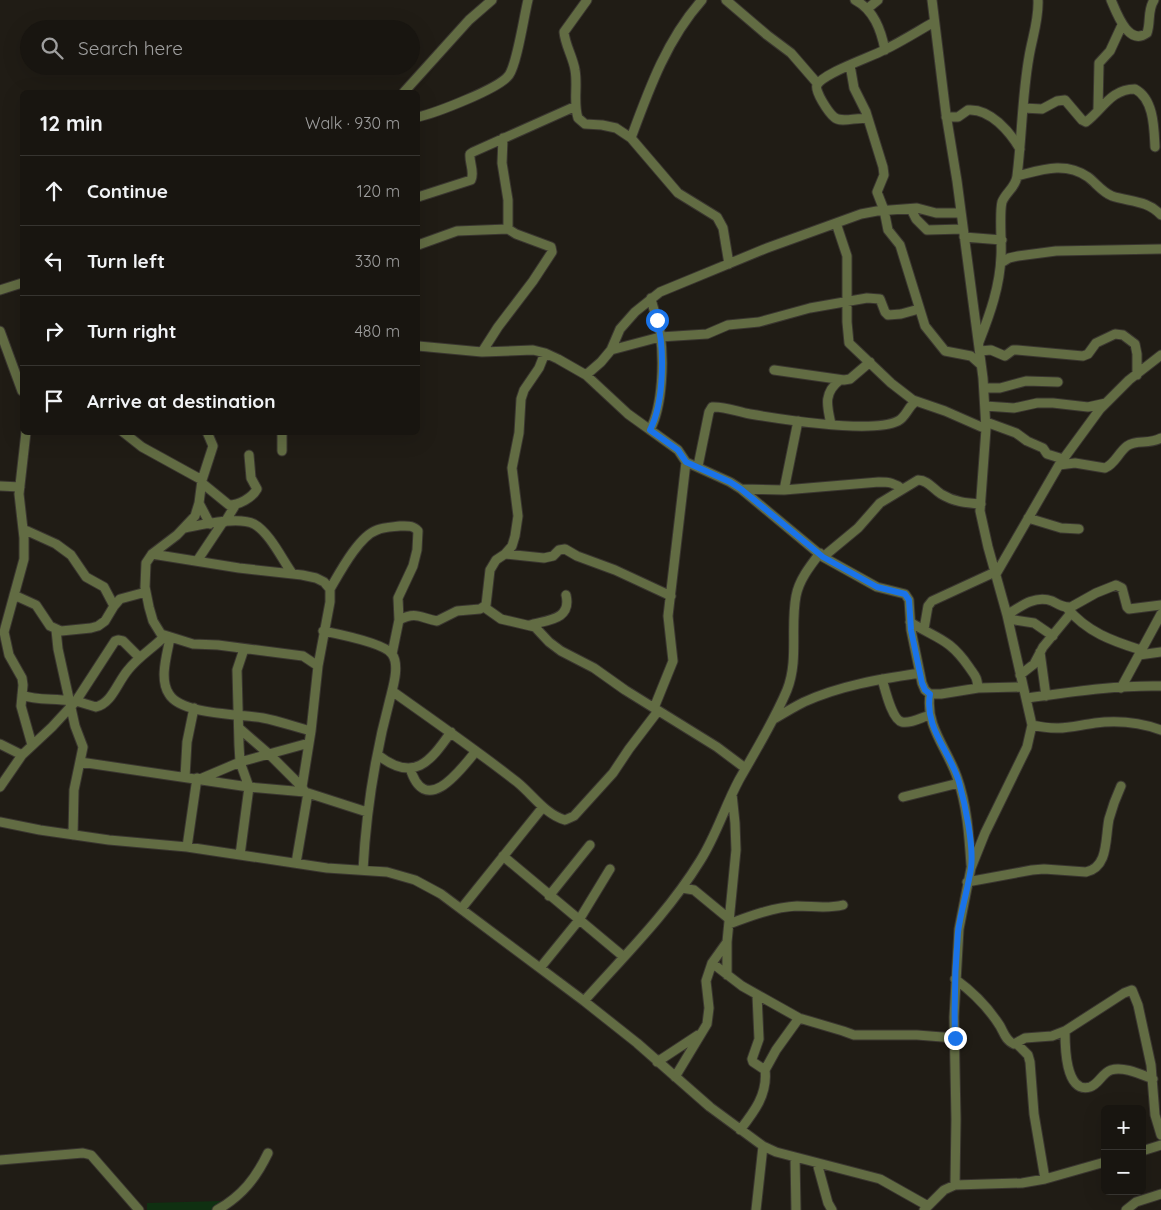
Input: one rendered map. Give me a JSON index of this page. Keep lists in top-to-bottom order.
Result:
{
  "page": {
    "search": "Search here",
    "heading": ["12 min", "Walk · 930 m"],
    "list": [
      ["Continue", "120 m"],
      ["Turn left", "330 m"],
      ["Turn right", "480 m"],
      "Arrive at destination"
    ],
    "map_buttons": ["+", "−"]
  }
}
